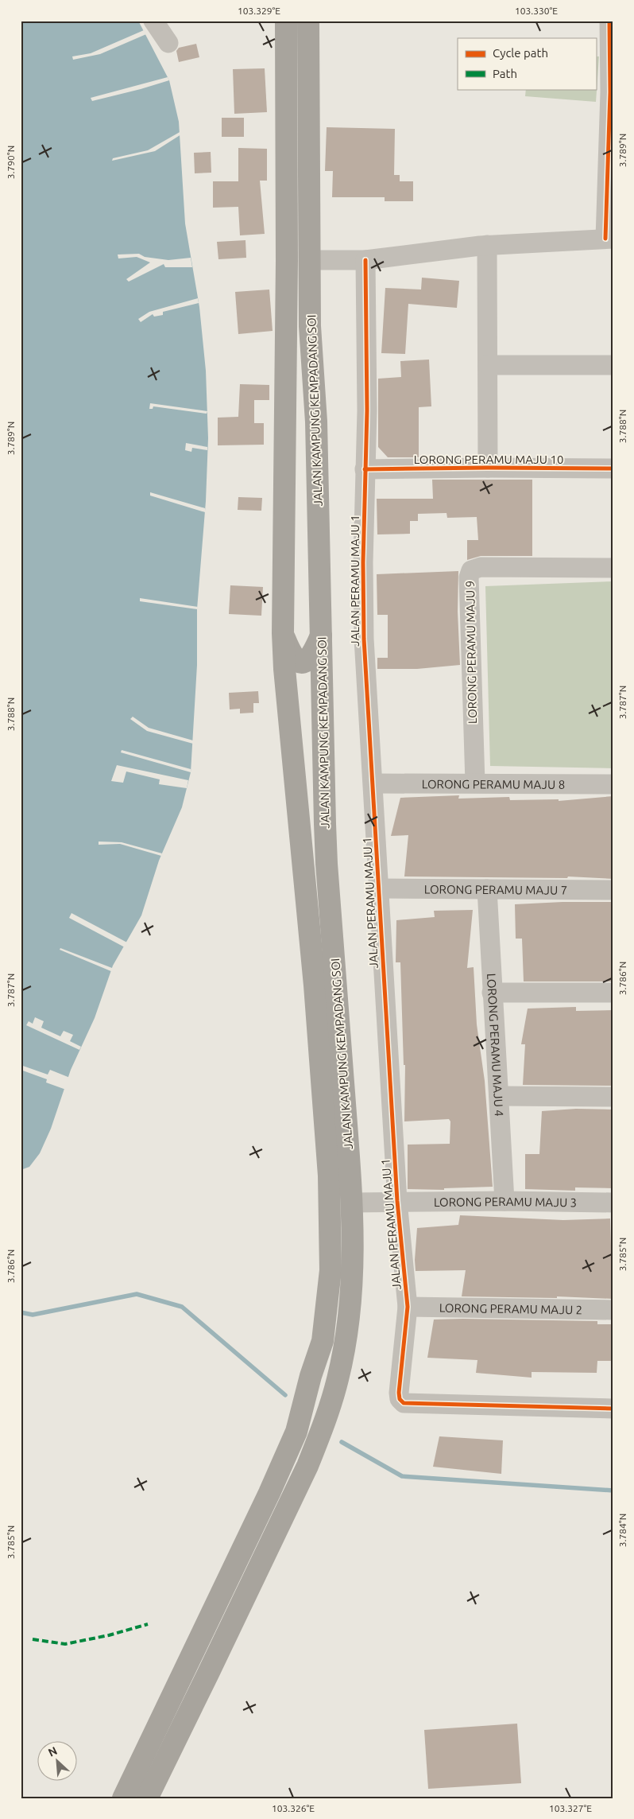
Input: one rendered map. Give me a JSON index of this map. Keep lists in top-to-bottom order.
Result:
{
  "streets": {
    "highway": ["JALAN KAMPUNG KEMPADANG SOI"],
    "street": [
      "LORONG PERAMU MAJU 10",
      "JALAN PERAMU MAJU 1",
      "LORONG PERAMU MAJU 9",
      "LORONG PERAMU MAJU 8",
      "LORONG PERAMU MAJU 7",
      "LORONG PERAMU MAJU 4",
      "LORONG PERAMU MAJU 3",
      "LORONG PERAMU MAJU 2"
    ]
  },
  "crossings": [
    ["JALAN KAMPUNG KEMPADANG SOI", "LORONG PERAMU MAJU 3"],
    ["LORONG PERAMU MAJU 10", "JALAN PERAMU MAJU 1"],
    ["JALAN PERAMU MAJU 1", "LORONG PERAMU MAJU 8"],
    ["JALAN PERAMU MAJU 1", "LORONG PERAMU MAJU 7"],
    ["JALAN PERAMU MAJU 1", "LORONG PERAMU MAJU 3"],
    ["JALAN PERAMU MAJU 1", "LORONG PERAMU MAJU 2"],
    ["LORONG PERAMU MAJU 9", "LORONG PERAMU MAJU 8"],
    ["LORONG PERAMU MAJU 7", "LORONG PERAMU MAJU 4"],
    ["LORONG PERAMU MAJU 4", "LORONG PERAMU MAJU 3"]
  ],
  "legend": ["Cycle path", "Path"],
  "north": "top left",
  "coordinates": [
    "103.329°E",
    "103.330°E",
    "3.789°N",
    "3.790°N",
    "3.788°N",
    "3.787°N",
    "3.786°N",
    "3.785°N",
    "3.784°N",
    "103.326°E",
    "103.327°E"
  ]
}
